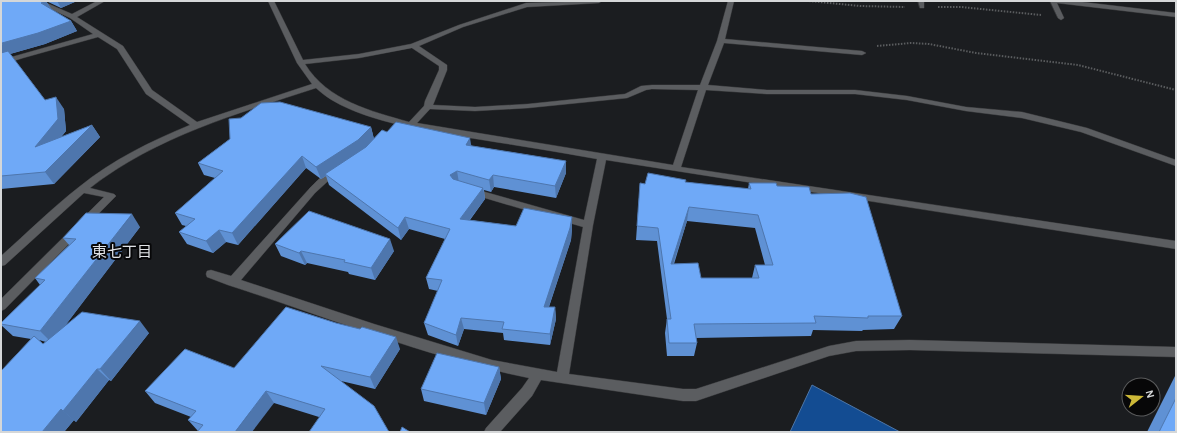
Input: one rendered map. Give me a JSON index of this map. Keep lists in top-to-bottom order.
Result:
{
  "districts": ["東七丁目"],
  "north": "right"
}
